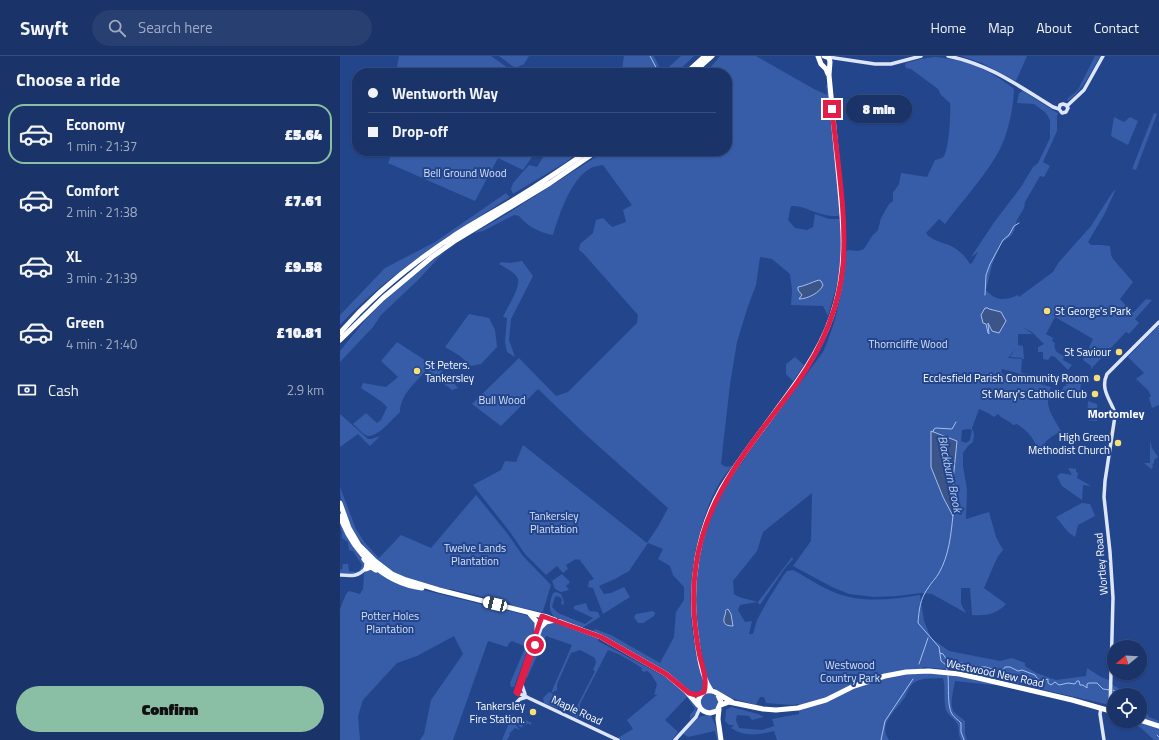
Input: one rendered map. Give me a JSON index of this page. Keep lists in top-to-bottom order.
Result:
{
  "streets": {
    "highway": ["Westwood New Road"],
    "street": ["Wortley Road", "Maple Road"]
  },
  "districts": ["Mortomley"],
  "water": ["Blackburn Brook"],
  "parks": [
    "Bell Ground Wood",
    "Thorncliffe Wood",
    "Bull Wood",
    "Tankersley Plantation",
    "Twelve Lands Plantation",
    "Potter Holes Plantation",
    "Westwood Country Park"
  ],
  "places": [
    "St George's Park",
    "St Saviour",
    "St Peters. Tankersley",
    "Ecclesfield Parish Community Room",
    "St Mary's Catholic Club",
    "High Green Methodist Church",
    "Tankersley Fire Station."
  ],
  "north": "left",
  "page": {
    "header": "Swyft",
    "search": "Search here",
    "nav": [
      "Home",
      "Map",
      "About",
      "Contact"
    ],
    "heading": "Choose a ride",
    "banner": ["Wentworth Way", "Drop-off"],
    "bubble": "8 min",
    "list": [
      {
        "name": "Economy",
        "note": "1 min · 21:37",
        "value": "£5.64"
      },
      {
        "name": "Comfort",
        "note": "2 min · 21:38",
        "value": "£7.61"
      },
      {
        "name": "XL",
        "note": "3 min · 21:39",
        "value": "£9.58"
      },
      {
        "name": "Green",
        "note": "4 min · 21:40",
        "value": "£10.81"
      }
    ],
    "pay": ["Cash", "2.9 km"],
    "buttons": "Confirm"
  }
}
